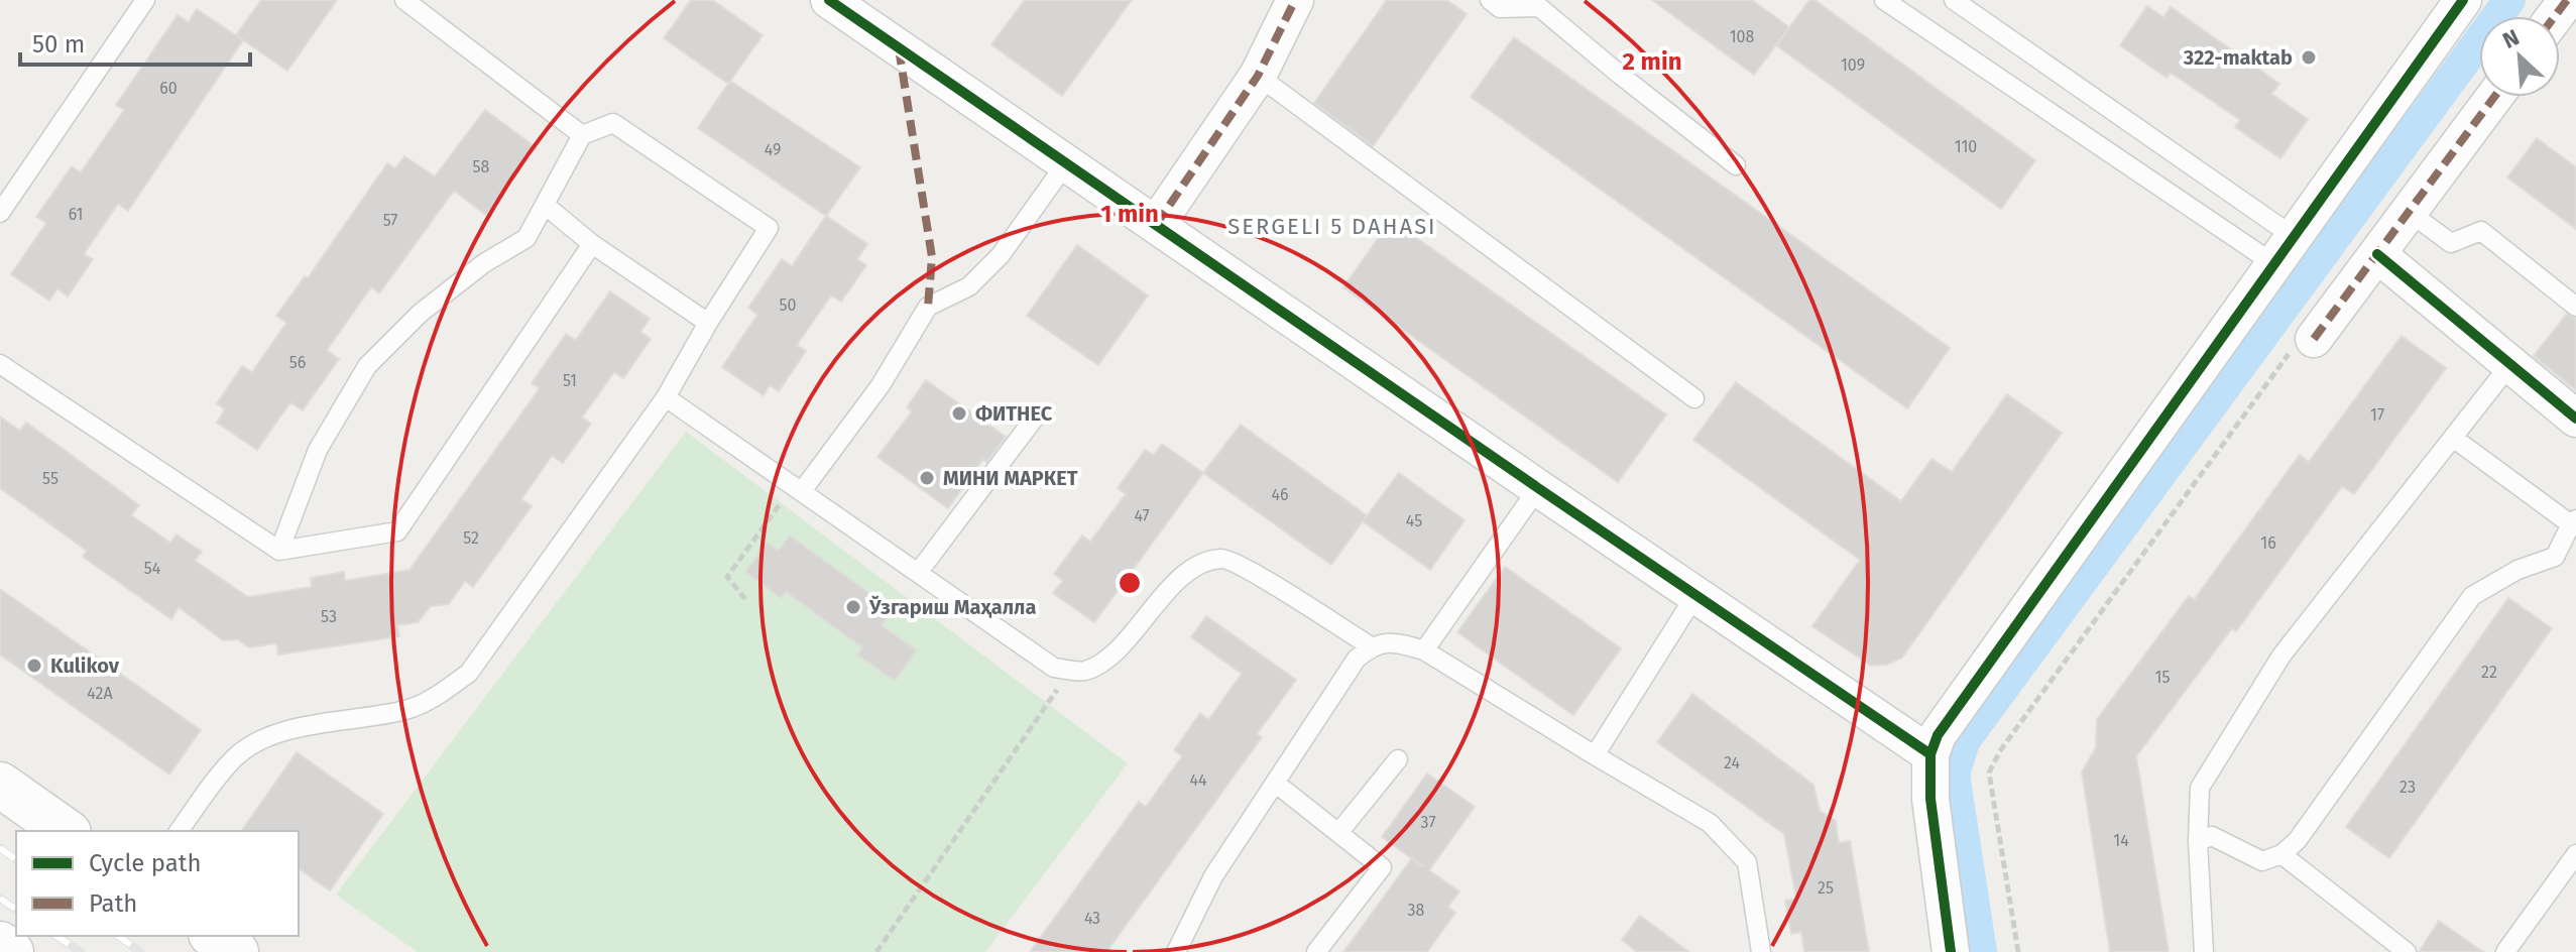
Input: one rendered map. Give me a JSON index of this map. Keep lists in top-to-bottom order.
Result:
{
  "districts": ["SERGELI 5 DAHASI"],
  "places": [
    "322-maktab",
    "ФИТНЕС",
    "МИНИ МАРКЕТ",
    "Ўзгариш Маҳалла",
    "Kulikov"
  ],
  "house_numbers": [
    "108",
    "109",
    "60",
    "110",
    "49",
    "58",
    "61",
    "57",
    "50",
    "56",
    "51",
    "17",
    "55",
    "46",
    "47",
    "45",
    "52",
    "16",
    "54",
    "53",
    "22",
    "15",
    "42A",
    "24",
    "44",
    "23",
    "37",
    "14",
    "25",
    "38",
    "43"
  ],
  "legend": ["Cycle path", "Path"],
  "scale_bar": "50 m",
  "north": "top left",
  "rings": ["2 min", "1 min"]
}
